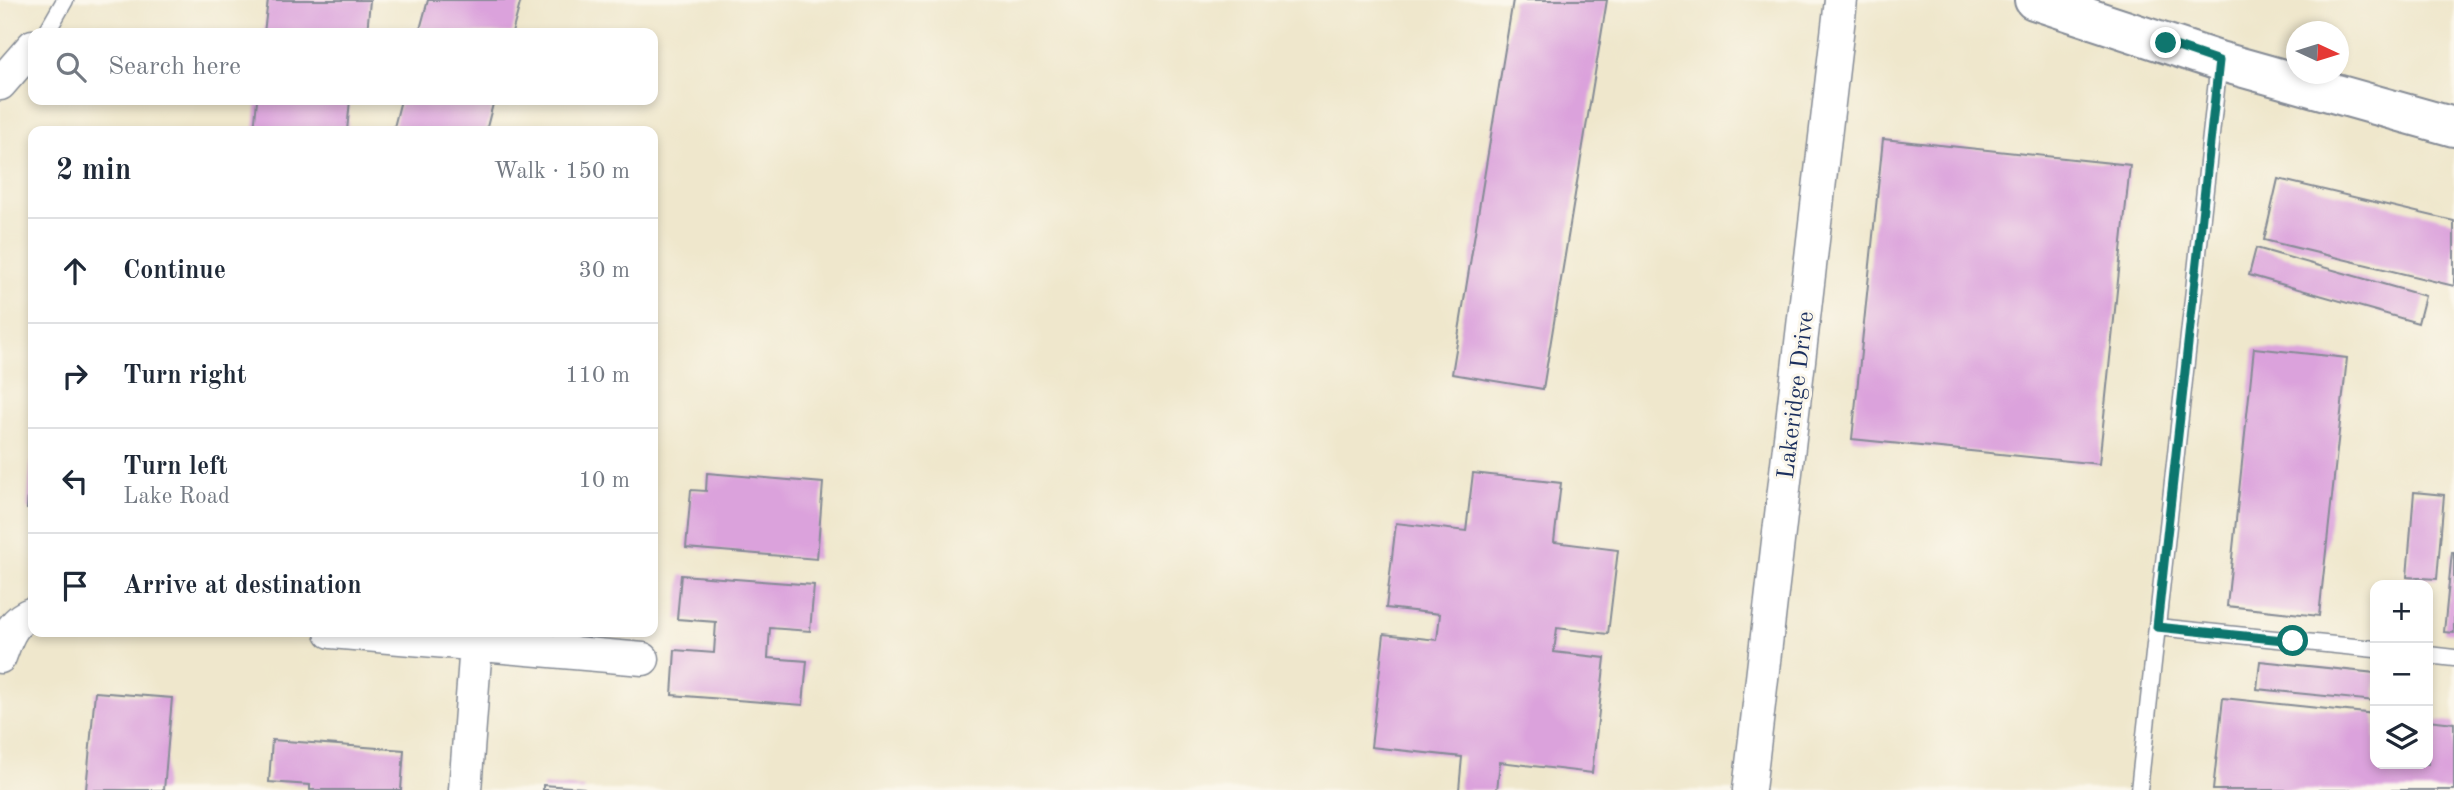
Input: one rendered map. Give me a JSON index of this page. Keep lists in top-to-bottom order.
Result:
{
  "streets": {
    "street": ["Lakeridge Drive"]
  },
  "north": "right",
  "page": {
    "search": "Search here",
    "heading": ["2 min", "Walk · 150 m"],
    "list": [
      ["Continue", "30 m"],
      ["Turn right", "110 m"],
      ["Turn left", "Lake Road", "10 m"],
      "Arrive at destination"
    ],
    "map_buttons": ["+", "−"]
  }
}
